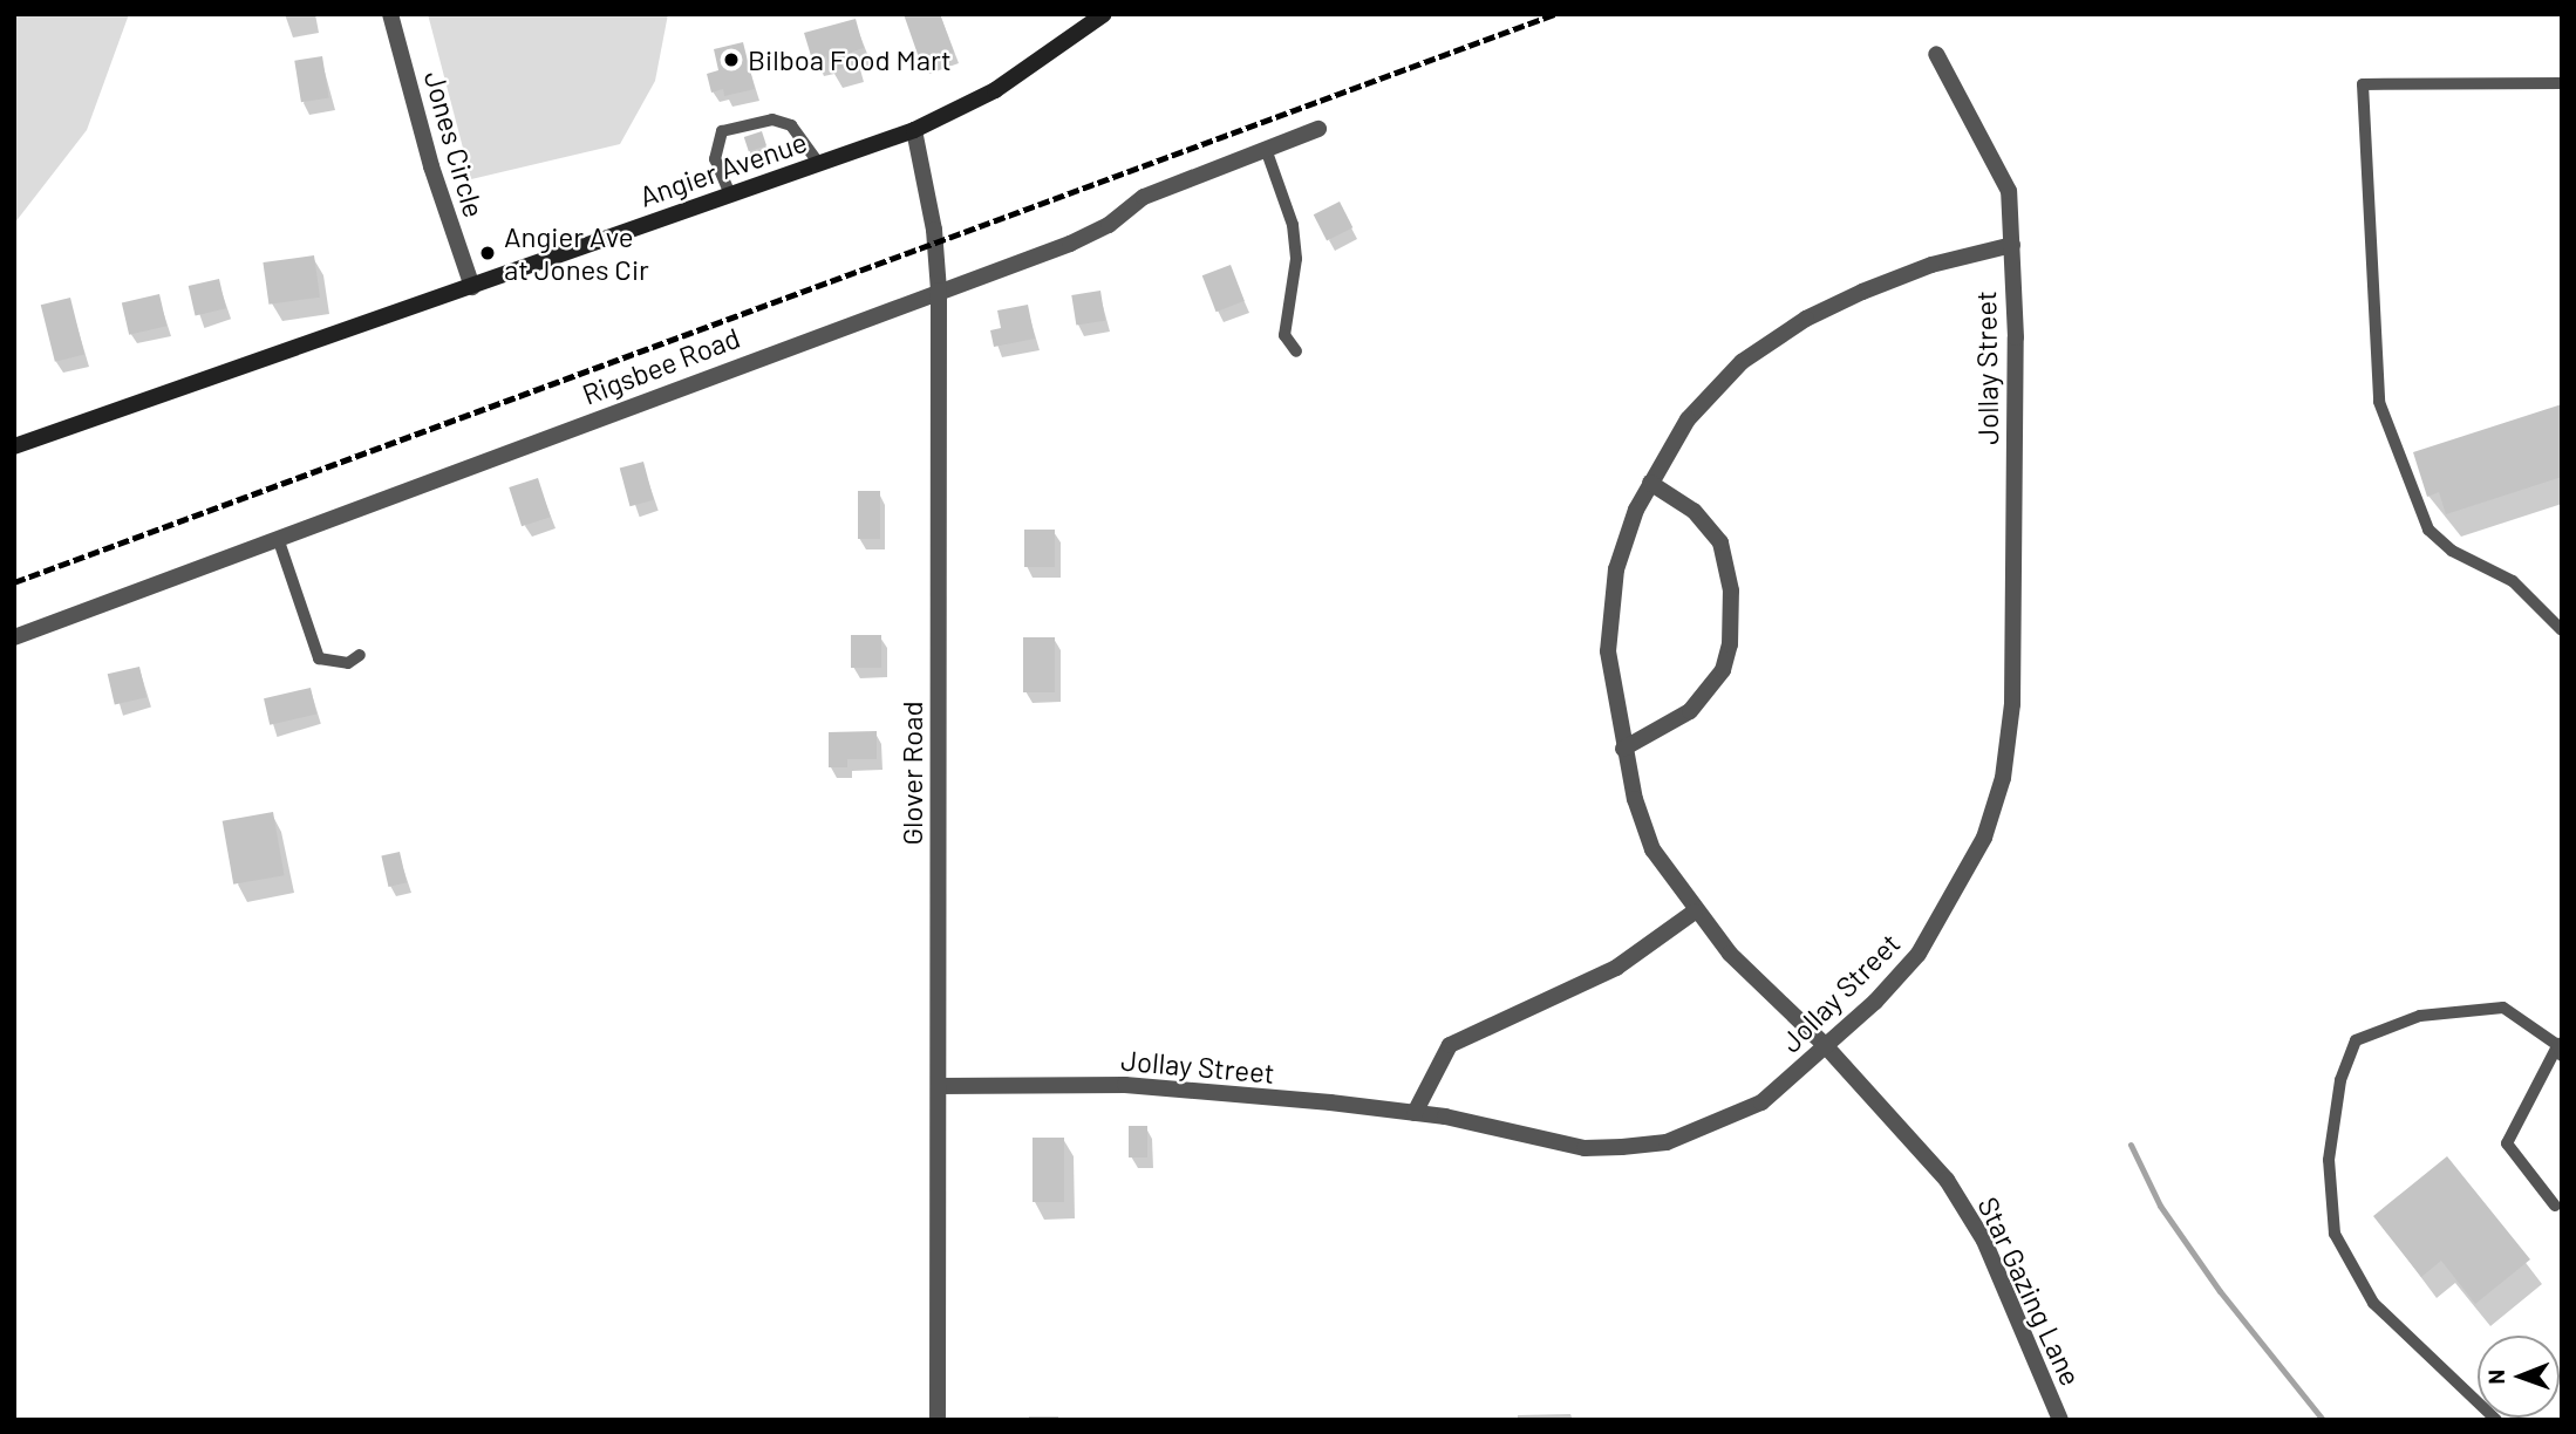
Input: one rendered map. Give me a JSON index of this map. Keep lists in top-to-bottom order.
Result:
{
  "streets": {
    "main road": ["Angier Avenue"],
    "street": [
      "Jones Circle",
      "Rigsbee Road",
      "Jollay Street",
      "Glover Road",
      "Star Gazing Lane"
    ]
  },
  "crossings": [
    ["Jones Circle", "Angier Avenue"],
    ["Angier Avenue", "Glover Road"],
    ["Rigsbee Road", "Glover Road"],
    ["Jollay Street", "Glover Road"],
    ["Jollay Street", "Star Gazing Lane"]
  ],
  "places": ["Bilboa Food Mart", "Angier Ave at Jones Cir"],
  "north": "left"
}
